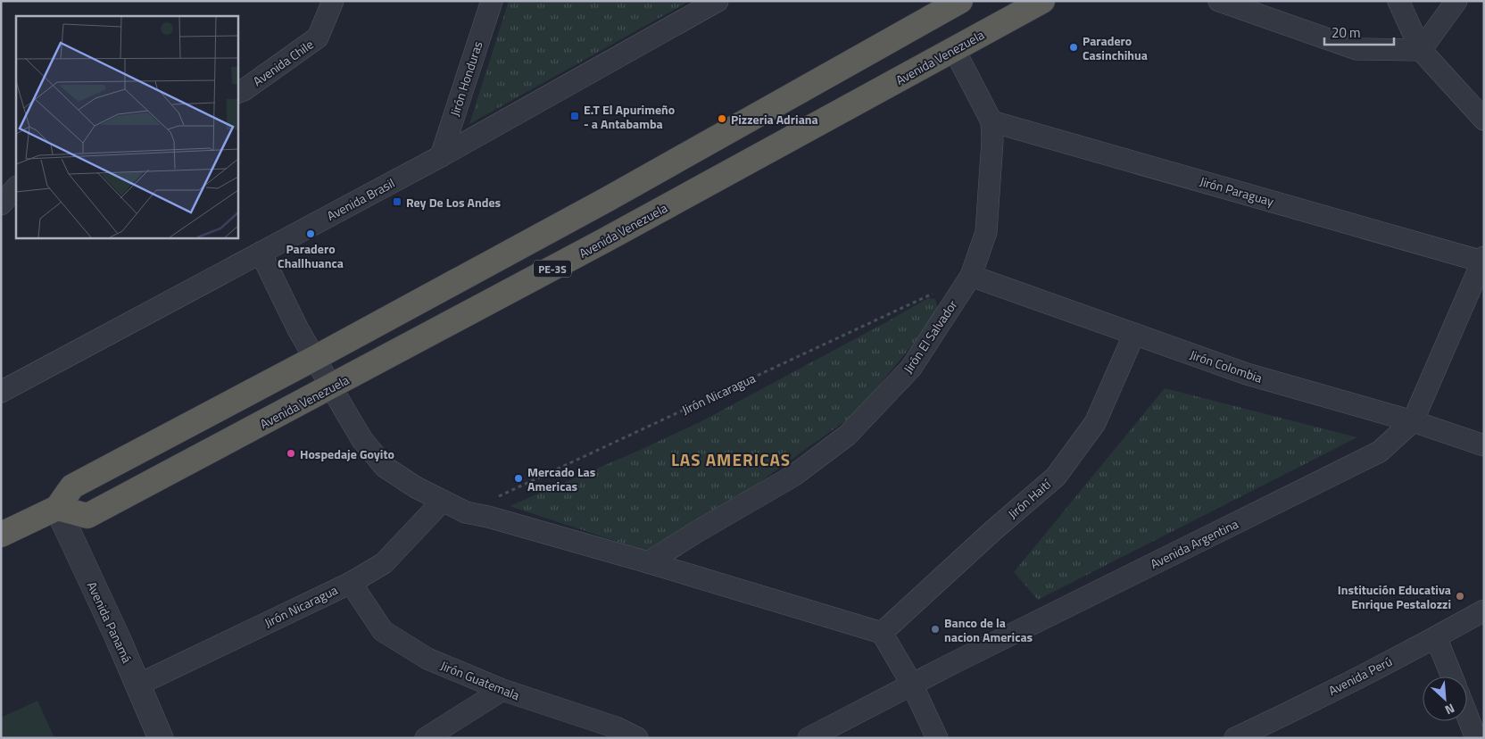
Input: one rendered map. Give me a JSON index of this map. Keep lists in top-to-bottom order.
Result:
{
  "streets": {
    "highway": ["Avenida Venezuela", "PE-3S"],
    "street": [
      "Avenida Chile",
      "Jirón Honduras",
      "Jirón Paraguay",
      "Avenida Brasil",
      "Jirón El Salvador",
      "Jirón Colombia",
      "Jirón Nicaragua",
      "Jirón Haití",
      "Avenida Argentina",
      "Avenida Panamá",
      "Avenida Perú",
      "Jirón Guatemala"
    ]
  },
  "crossings": [
    ["Avenida Venezuela", "PE-3S"],
    ["Avenida Venezuela", "Jirón El Salvador"],
    ["Avenida Venezuela", "Avenida Panamá"],
    ["Jirón Honduras", "Avenida Brasil"],
    ["Jirón Paraguay", "Jirón El Salvador"],
    ["Jirón Paraguay", "Avenida Argentina"],
    ["PE-3S", "Avenida Panamá"],
    ["Jirón El Salvador", "Jirón Colombia"],
    ["Jirón Colombia", "Jirón Haití"],
    ["Jirón Colombia", "Avenida Argentina"],
    ["Jirón Nicaragua", "Avenida Panamá"],
    ["Jirón Nicaragua", "Jirón Guatemala"]
  ],
  "districts": ["LAS AMERICAS"],
  "places": {
    "other": [
      "Paradero Casinchihua",
      "Pizzeria Adriana",
      "Paradero Challhuanca",
      "Hospedaje Goyito",
      "Mercado Las Americas",
      "Institución Educativa Enrique Pestalozzi",
      "Banco de la nacion Americas"
    ],
    "transit": ["E.T El Apurimeño - a Antabamba", "Rey De Los Andes"]
  },
  "scale_bar": "20 m",
  "north": "bottom right"
}
